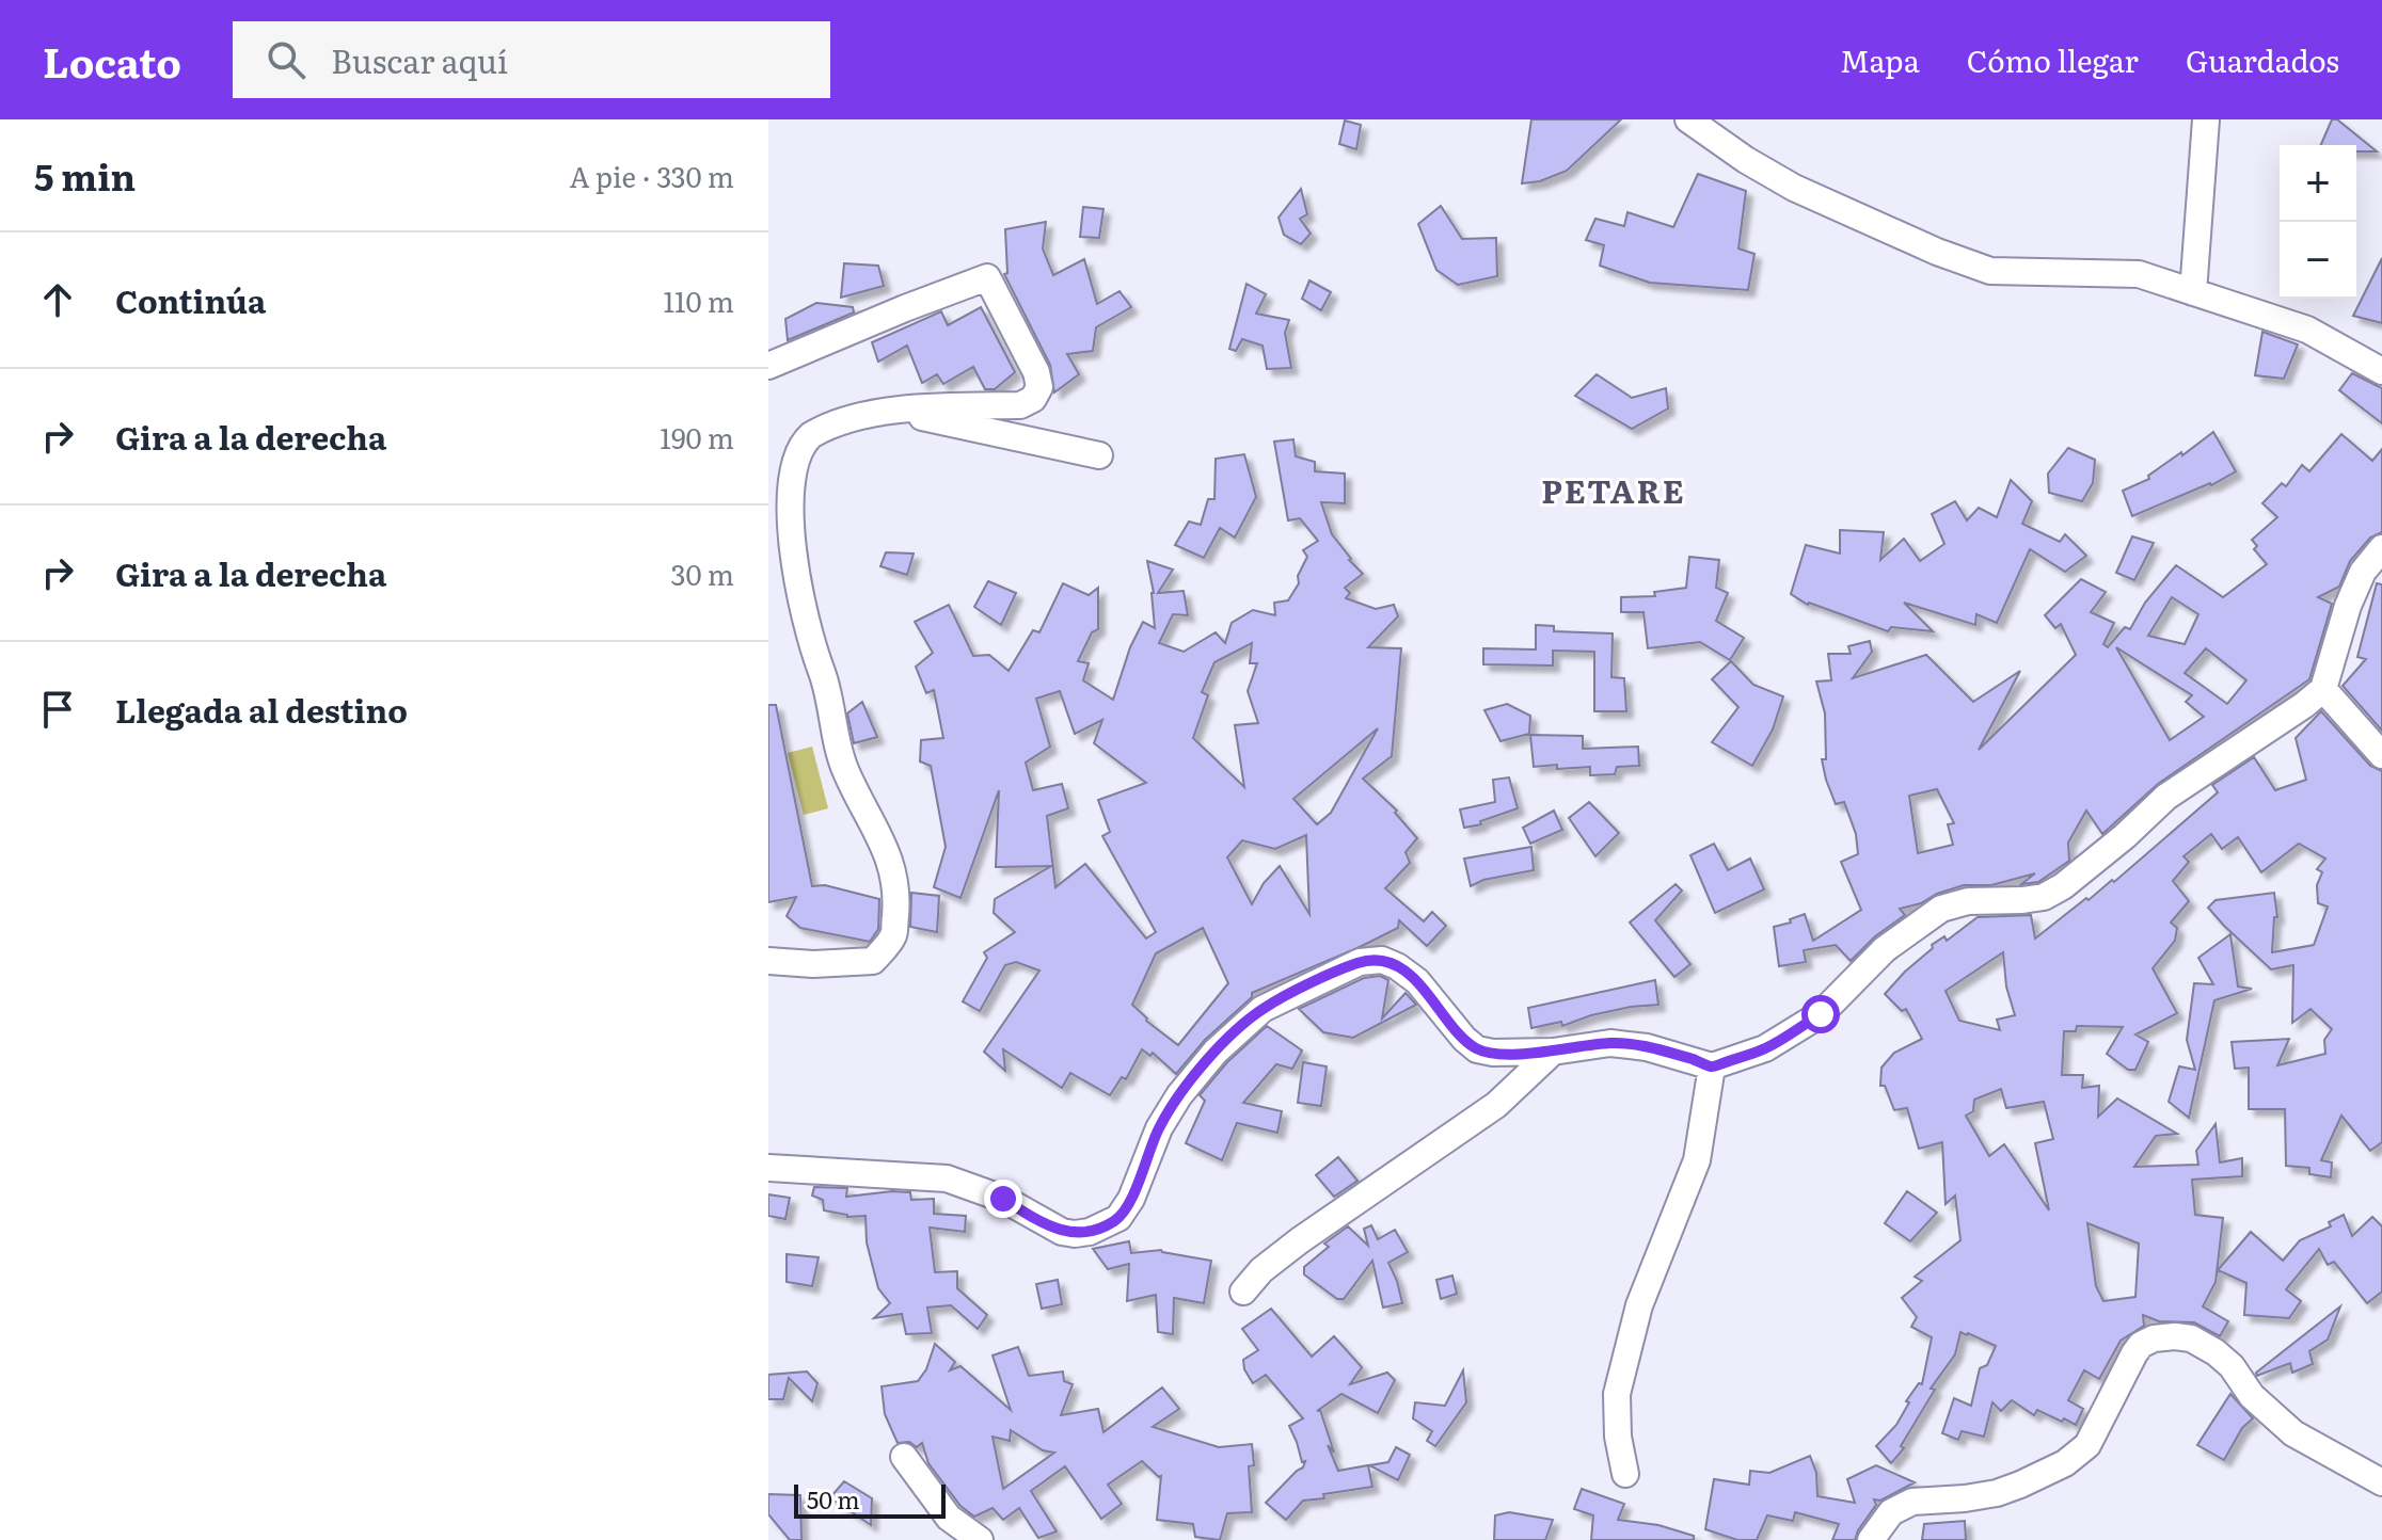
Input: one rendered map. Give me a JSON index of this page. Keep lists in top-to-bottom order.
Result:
{
  "districts": ["PETARE"],
  "scale_bar": "50 m",
  "page": {
    "header": "Locato",
    "search": "Buscar aquí",
    "nav": ["Mapa", "Cómo llegar", "Guardados"],
    "heading": ["5 min", "A pie · 330 m"],
    "map_buttons": ["+", "−"],
    "list": [
      ["Continúa", "110 m"],
      ["Gira a la derecha", "190 m"],
      ["Gira a la derecha", "30 m"],
      "Llegada al destino"
    ],
    "scale": "50 m"
  }
}
